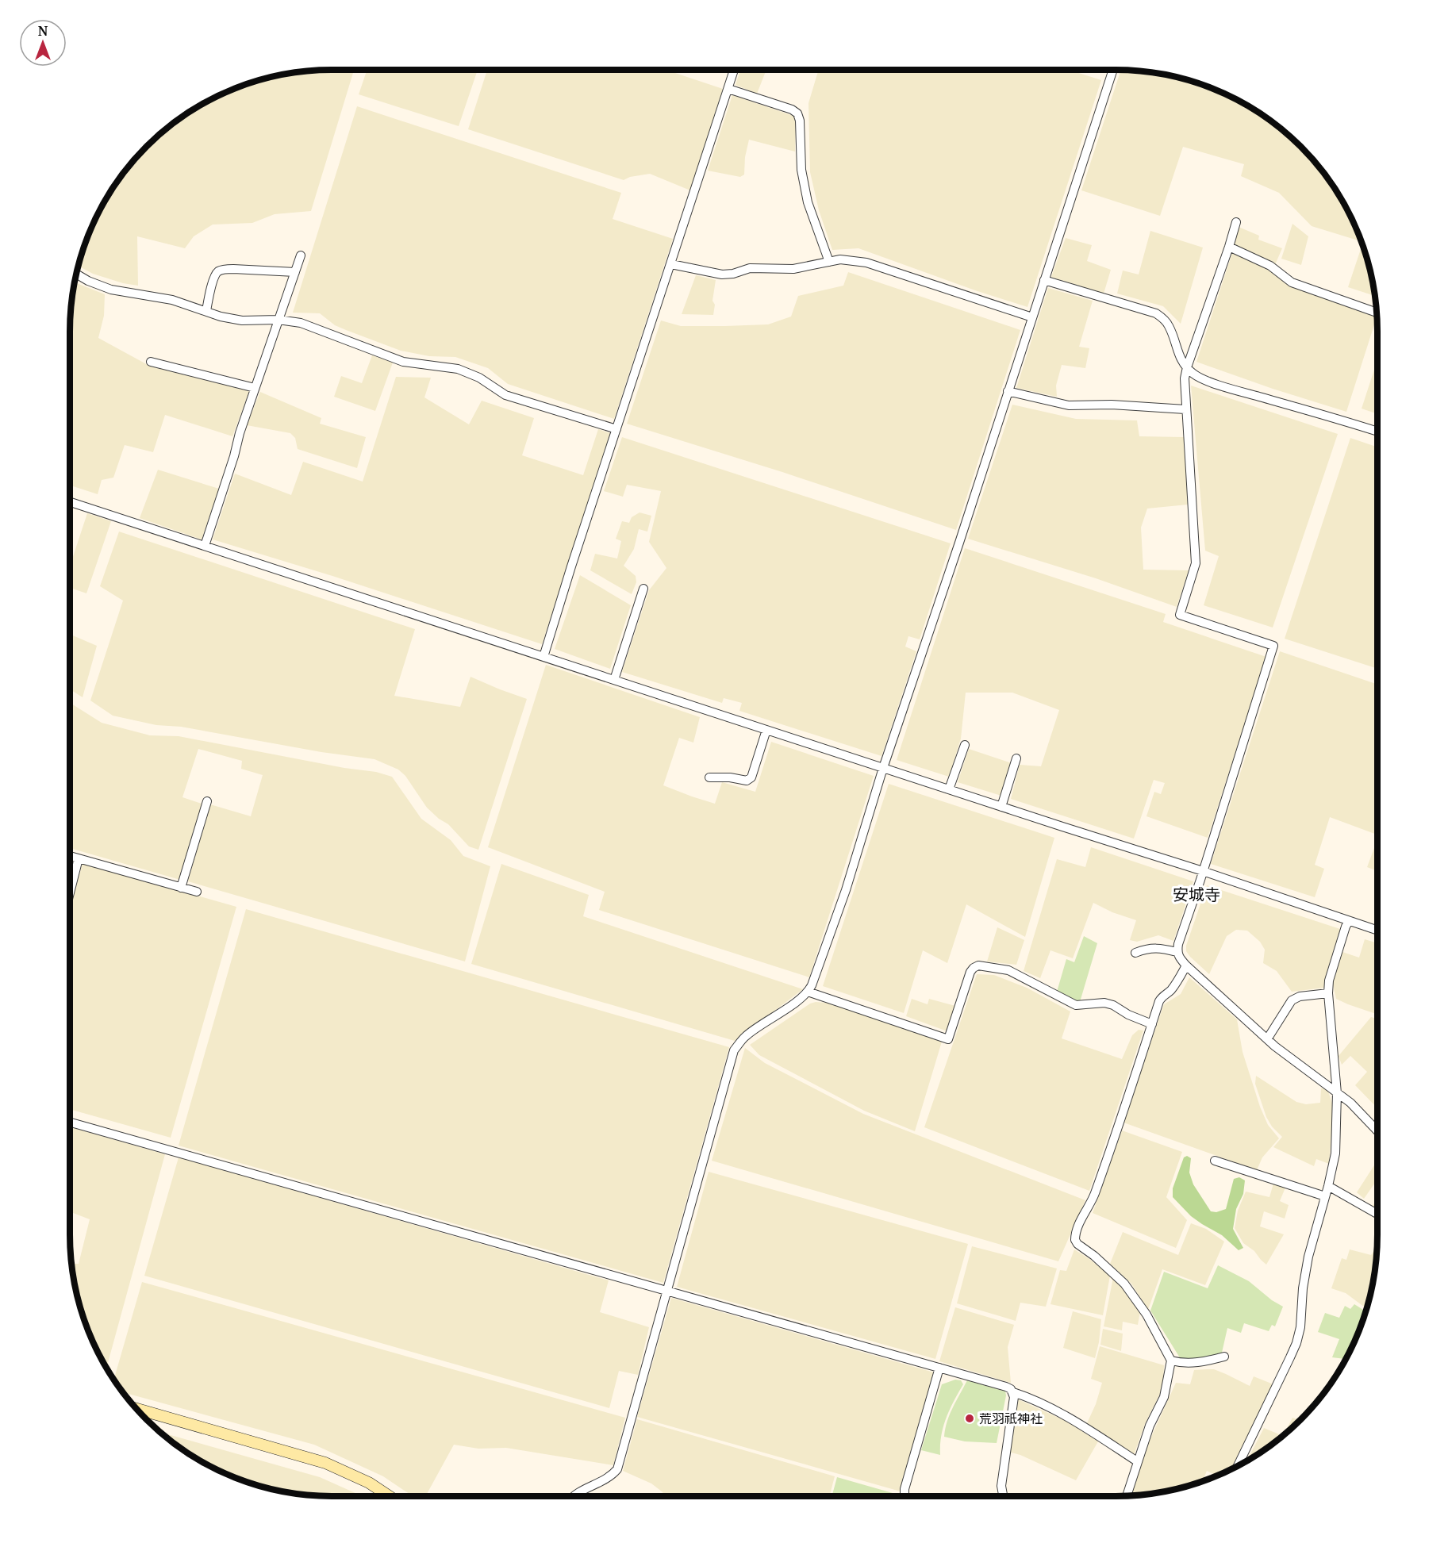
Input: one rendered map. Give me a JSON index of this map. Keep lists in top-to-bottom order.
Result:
{
  "districts": ["安城寺"],
  "places": ["荒羽祇神社"],
  "north": "top"
}
